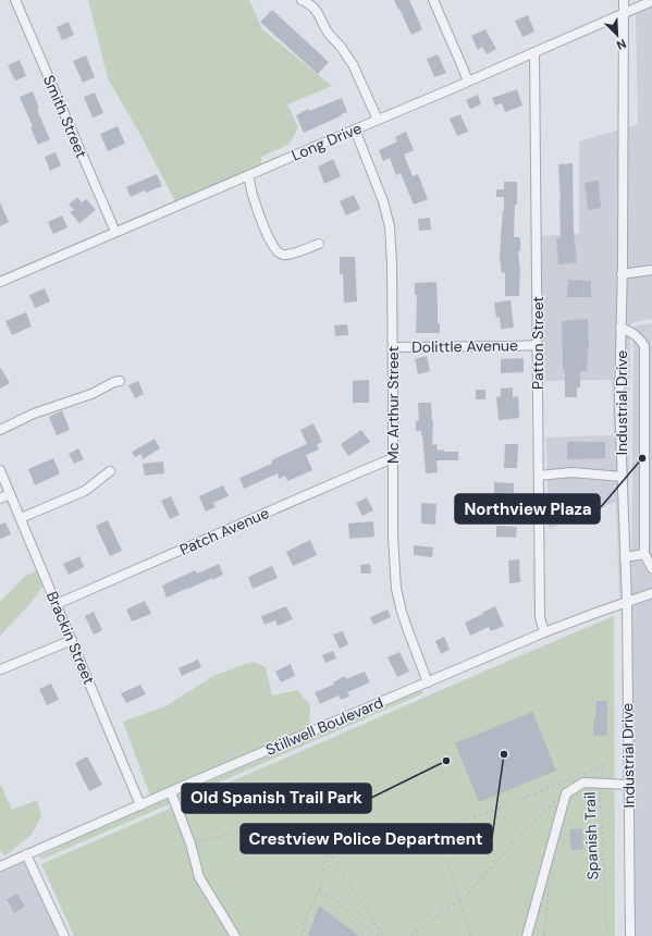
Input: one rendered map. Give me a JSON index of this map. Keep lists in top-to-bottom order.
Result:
{
  "streets": {
    "street": [
      "Smith Street",
      "Long Drive",
      "Patton Street",
      "Dolittle Avenue",
      "Industrial Drive",
      "Mc Arthur Street",
      "Patch Avenue",
      "Brackin Street",
      "Stillwell Boulevard"
    ],
    "path": ["Spanish Trail"]
  },
  "crossings": [
    ["Smith Street", "Long Drive"],
    ["Long Drive", "Patton Street"],
    ["Long Drive", "Industrial Drive"],
    ["Long Drive", "Mc Arthur Street"],
    ["Patton Street", "Dolittle Avenue"],
    ["Patton Street", "Stillwell Boulevard"],
    ["Dolittle Avenue", "Mc Arthur Street"],
    ["Industrial Drive", "Stillwell Boulevard"],
    ["Mc Arthur Street", "Patch Avenue"],
    ["Mc Arthur Street", "Stillwell Boulevard"],
    ["Patch Avenue", "Brackin Street"],
    ["Brackin Street", "Stillwell Boulevard"]
  ],
  "places": ["Northview Plaza", "Crestview Police Department", "Old Spanish Trail Park"],
  "north": "bottom right"
}
